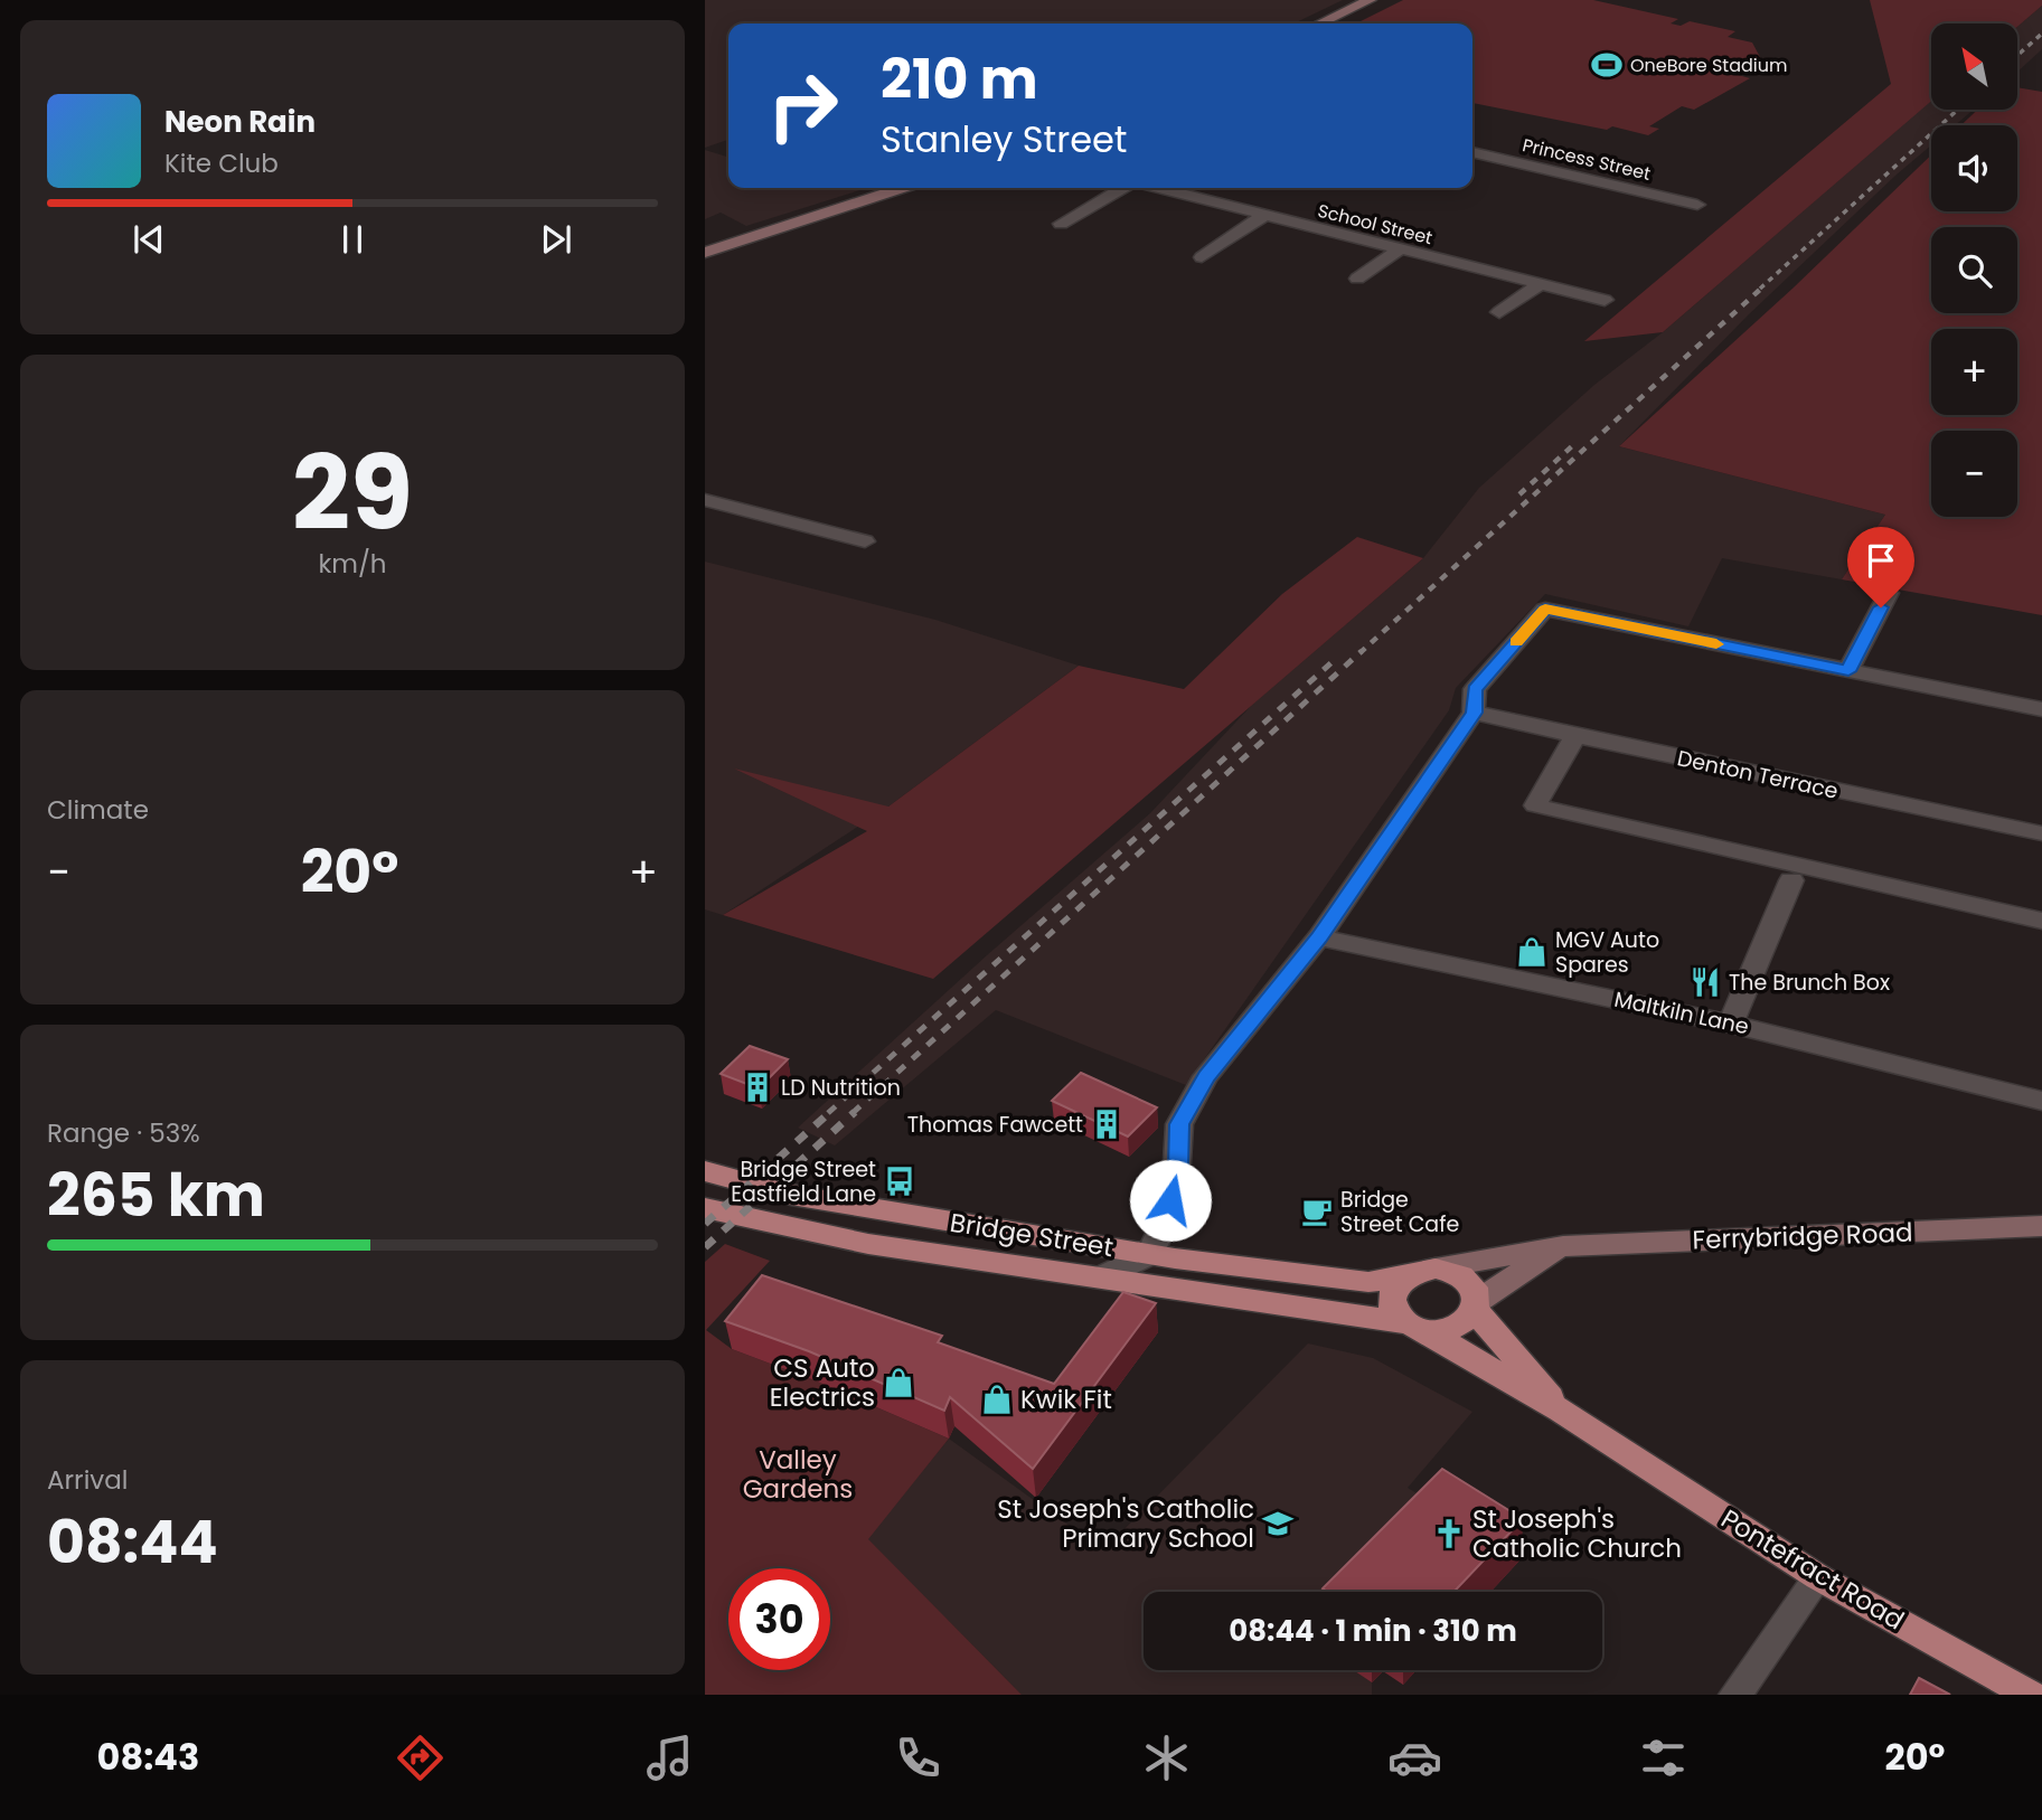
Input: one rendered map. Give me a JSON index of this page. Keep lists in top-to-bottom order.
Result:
{
  "streets": {
    "main road": ["Bridge Street", "Pontefract Road"],
    "street": [
      "Princess Street",
      "School Street",
      "Denton Terrace",
      "Maltkiln Lane",
      "Ferrybridge Road"
    ]
  },
  "crossings": [
    ["Bridge Street", "Ferrybridge Road"],
    ["Bridge Street", "Pontefract Road"],
    ["Ferrybridge Road", "Pontefract Road"]
  ],
  "parks": ["Valley Gardens"],
  "places": {
    "sports": ["OneBore Stadium"],
    "shop": ["MGV Auto Spares", "CS Auto Electrics", "Kwik Fit"],
    "restaurant": ["The Brunch Box"],
    "building": ["LD Nutrition", "Thomas Fawcett"],
    "bus stop": ["Bridge Street Eastfield Lane"],
    "cafe": ["Bridge Street Cafe"],
    "school or university": ["St Joseph's Catholic Primary School"],
    "church": ["St Joseph's Catholic Church"]
  },
  "north": "top left",
  "page": {
    "map_buttons": ["+", "−"],
    "turn": ["210 m", "Stanley Street"],
    "song": ["Neon Rain", "Kite Club"],
    "tile": [
      ["29", "km/h"],
      "Climate",
      ["Range · 53%", "265 km"],
      ["Arrival", "08:44"]
    ],
    "heat": ["−", "20°", "+"],
    "limit": "30",
    "trip": "08:44 · 1 min · 310 m",
    "tabs": ["08:43", "20°"]
  }
}
